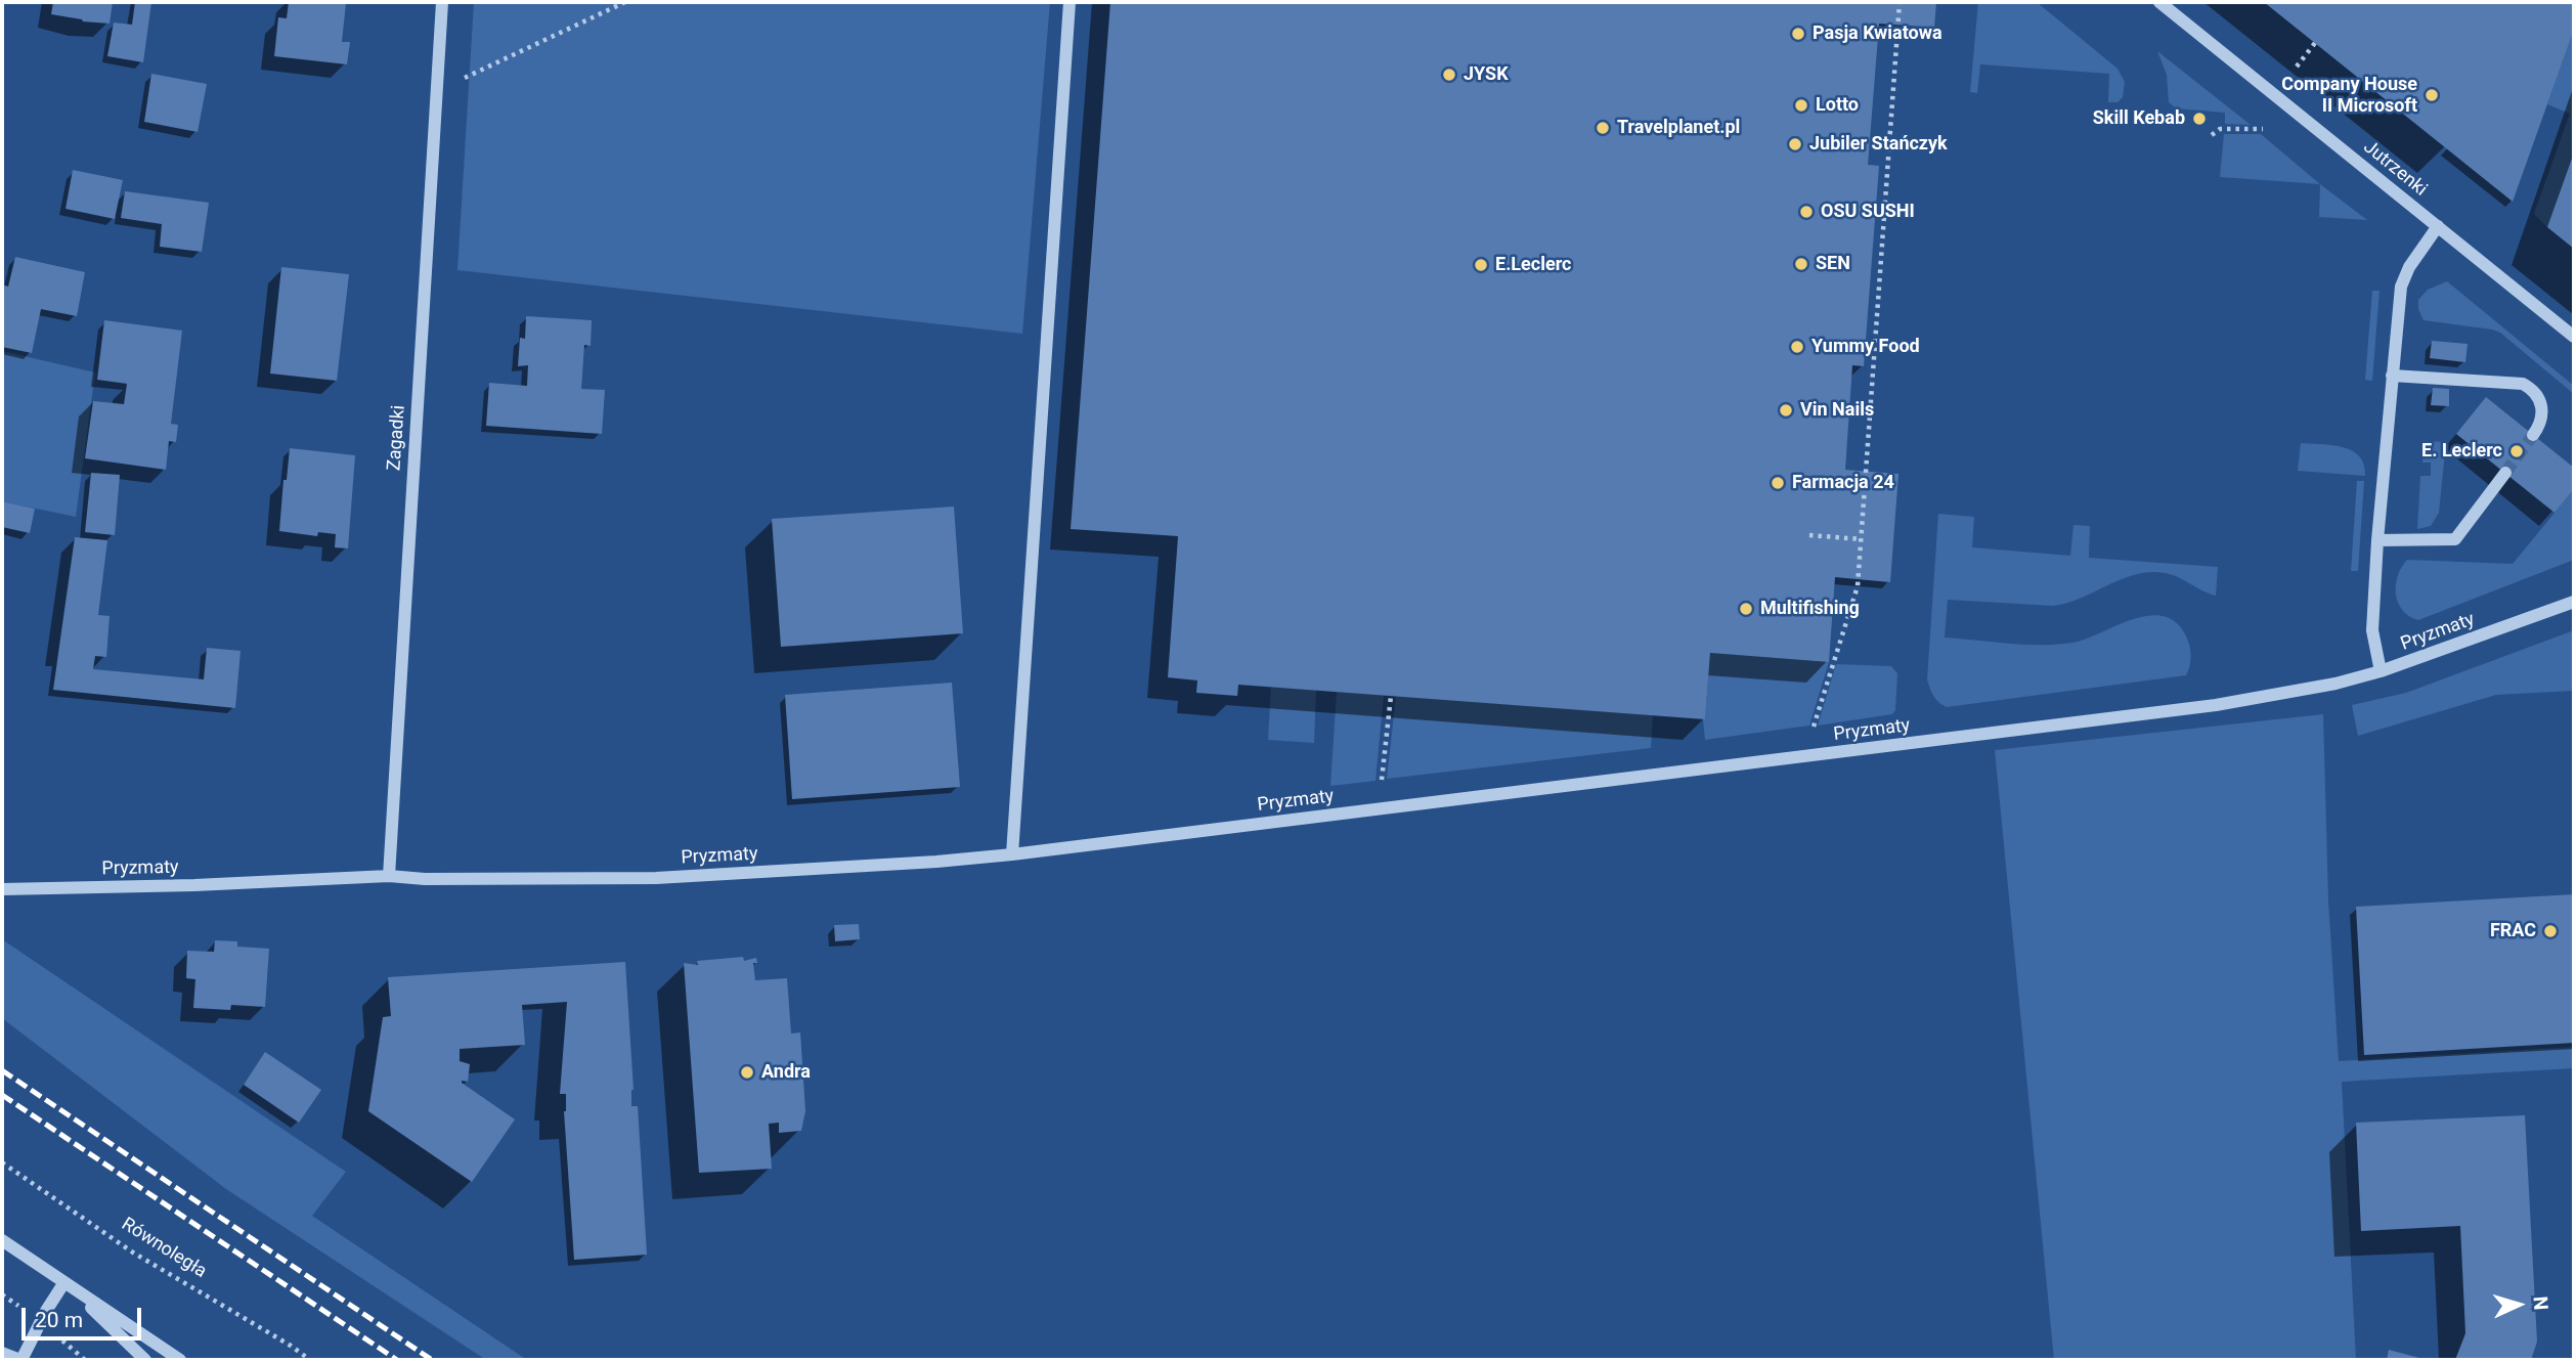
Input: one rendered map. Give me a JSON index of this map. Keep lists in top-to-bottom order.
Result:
{
  "streets": {
    "street": ["Jutrzenki", "Zagadki", "Pryzmaty"],
    "path": ["Równoległa"]
  },
  "crossings": [
    ["Zagadki", "Pryzmaty"]
  ],
  "places": [
    "Pasja Kwiatowa",
    "JYSK",
    "Company House II Microsoft",
    "Lotto",
    "Skill Kebab",
    "Travelplanet.pl",
    "Jubiler Stańczyk",
    "OSU SUSHI",
    "SEN",
    "E.Leclerc",
    "Yummy Food",
    "Vin Nails",
    "E. Leclerc",
    "Farmacja 24",
    "Multifishing",
    "FRAC",
    "Andra"
  ],
  "scale_bar": "20 m",
  "north": "right"
}
